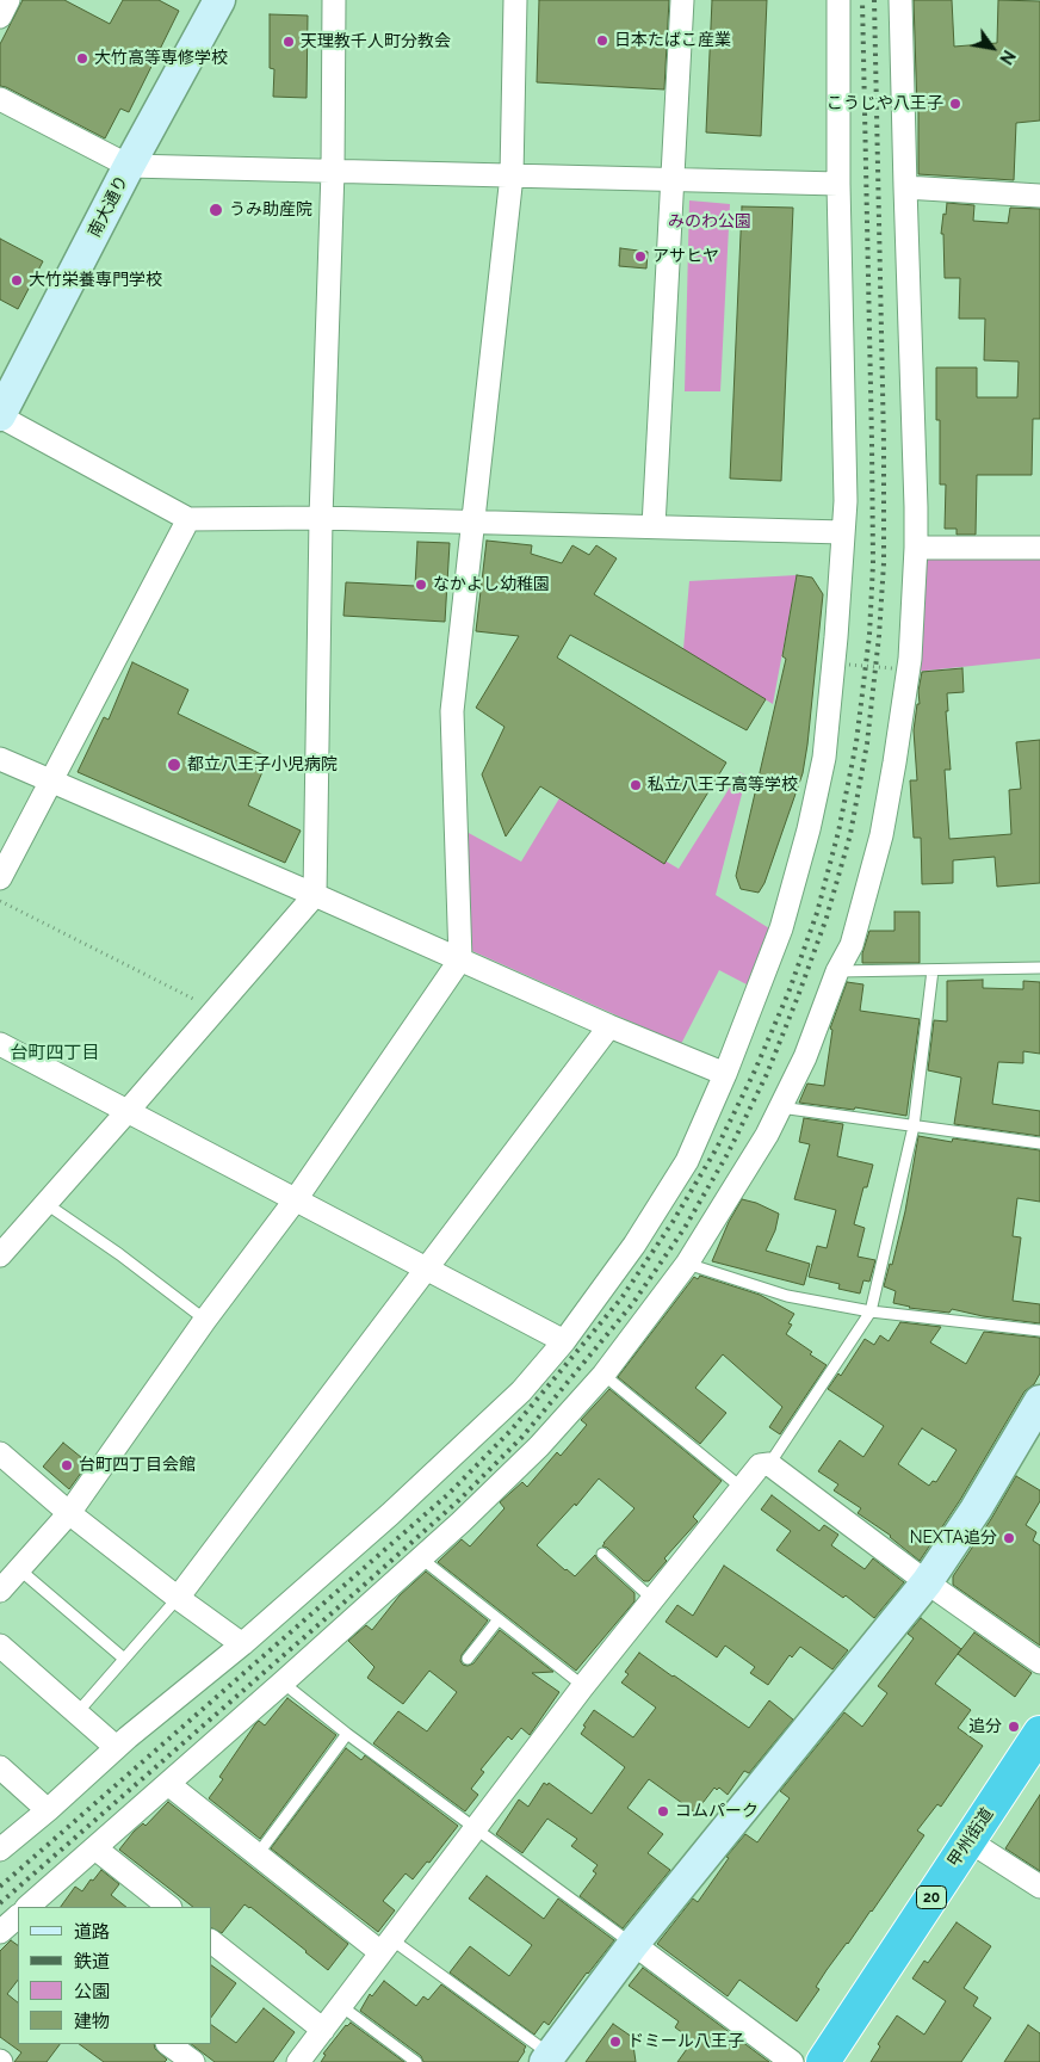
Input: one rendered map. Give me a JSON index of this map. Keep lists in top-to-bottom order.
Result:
{
  "streets": {
    "highway": ["甲州街道", "20"],
    "street": ["南大通り"]
  },
  "districts": ["台町四丁目"],
  "parks": ["みのわ公園"],
  "places": [
    "日本たばこ産業",
    "天理教千人町分教会",
    "大竹高等専修学校",
    "こうじや八王子",
    "うみ助産院",
    "アサヒヤ",
    "大竹栄養専門学校",
    "なかよし幼稚園",
    "都立八王子小児病院",
    "私立八王子高等学校",
    "台町四丁目会館",
    "NEXTA追分",
    "追分",
    "コムパーク",
    "ドミール八王子"
  ],
  "legend": [
    "道路",
    "鉄道",
    "公園",
    "建物"
  ],
  "north": "bottom right"
}
